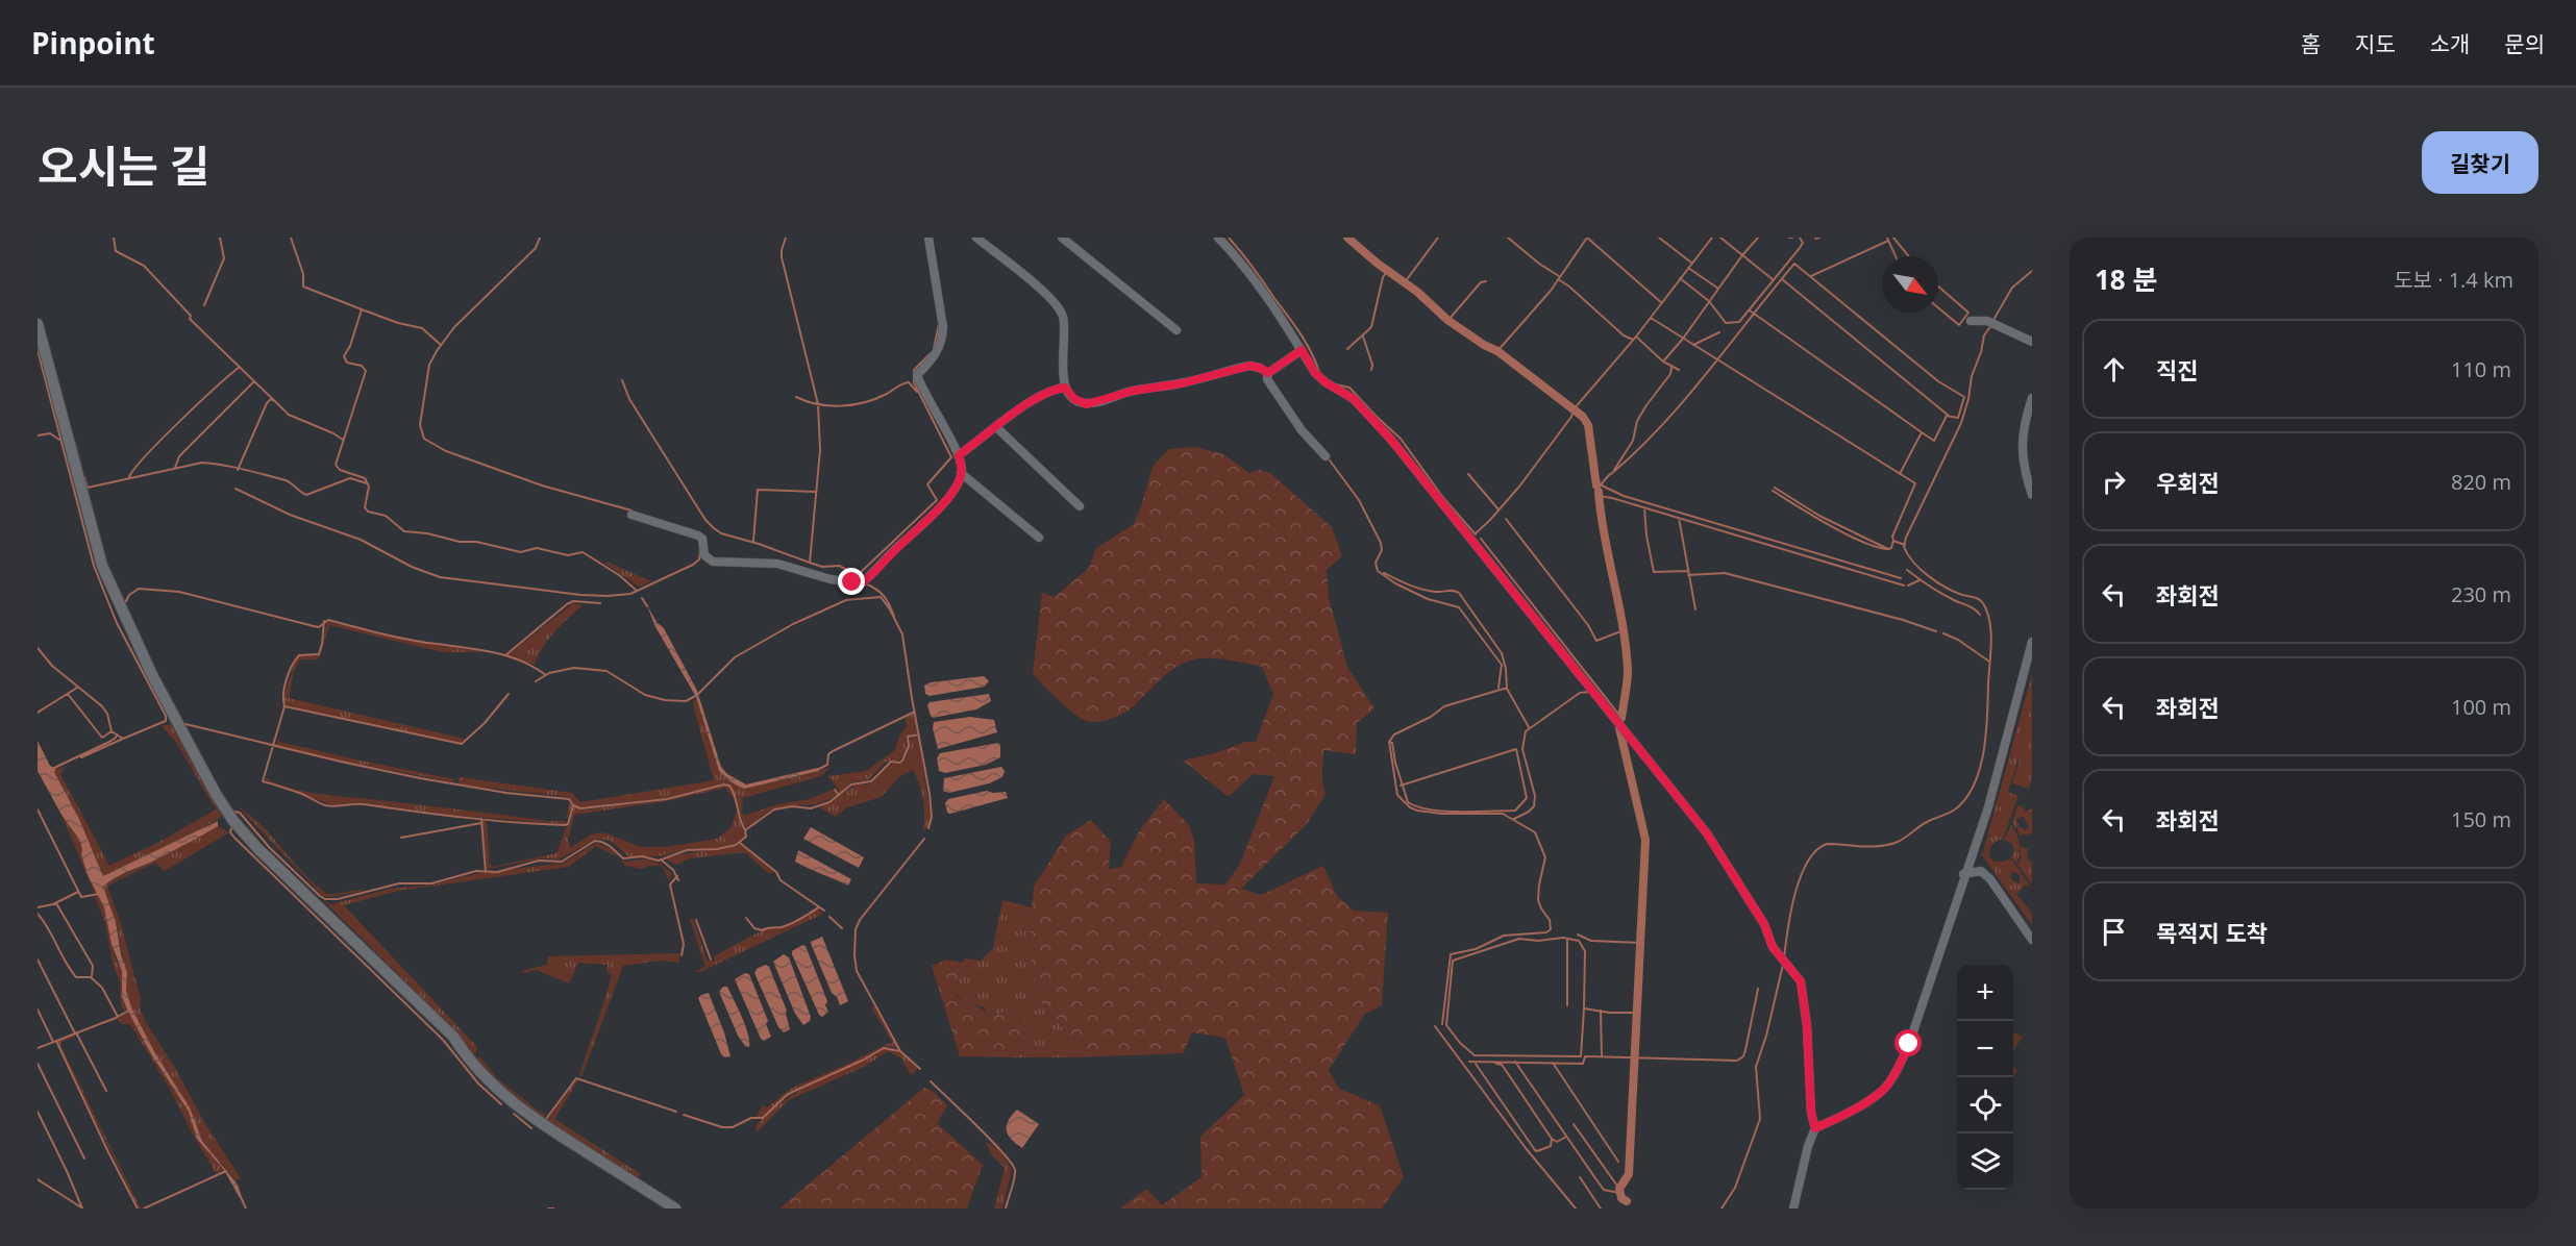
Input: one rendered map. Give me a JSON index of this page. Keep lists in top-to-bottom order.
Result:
{
  "north": "bottom right",
  "page": {
    "header": "Pinpoint",
    "nav": [
      "홈",
      "지도",
      "소개",
      "문의"
    ],
    "title": "오시는 길",
    "buttons": "길찾기",
    "heading": ["18 분", "도보 · 1.4 km"],
    "list": [
      ["직진", "110 m"],
      ["우회전", "820 m"],
      ["좌회전", "230 m"],
      ["좌회전", "100 m"],
      ["좌회전", "150 m"],
      "목적지 도착"
    ],
    "map_buttons": ["+", "−"]
  }
}
